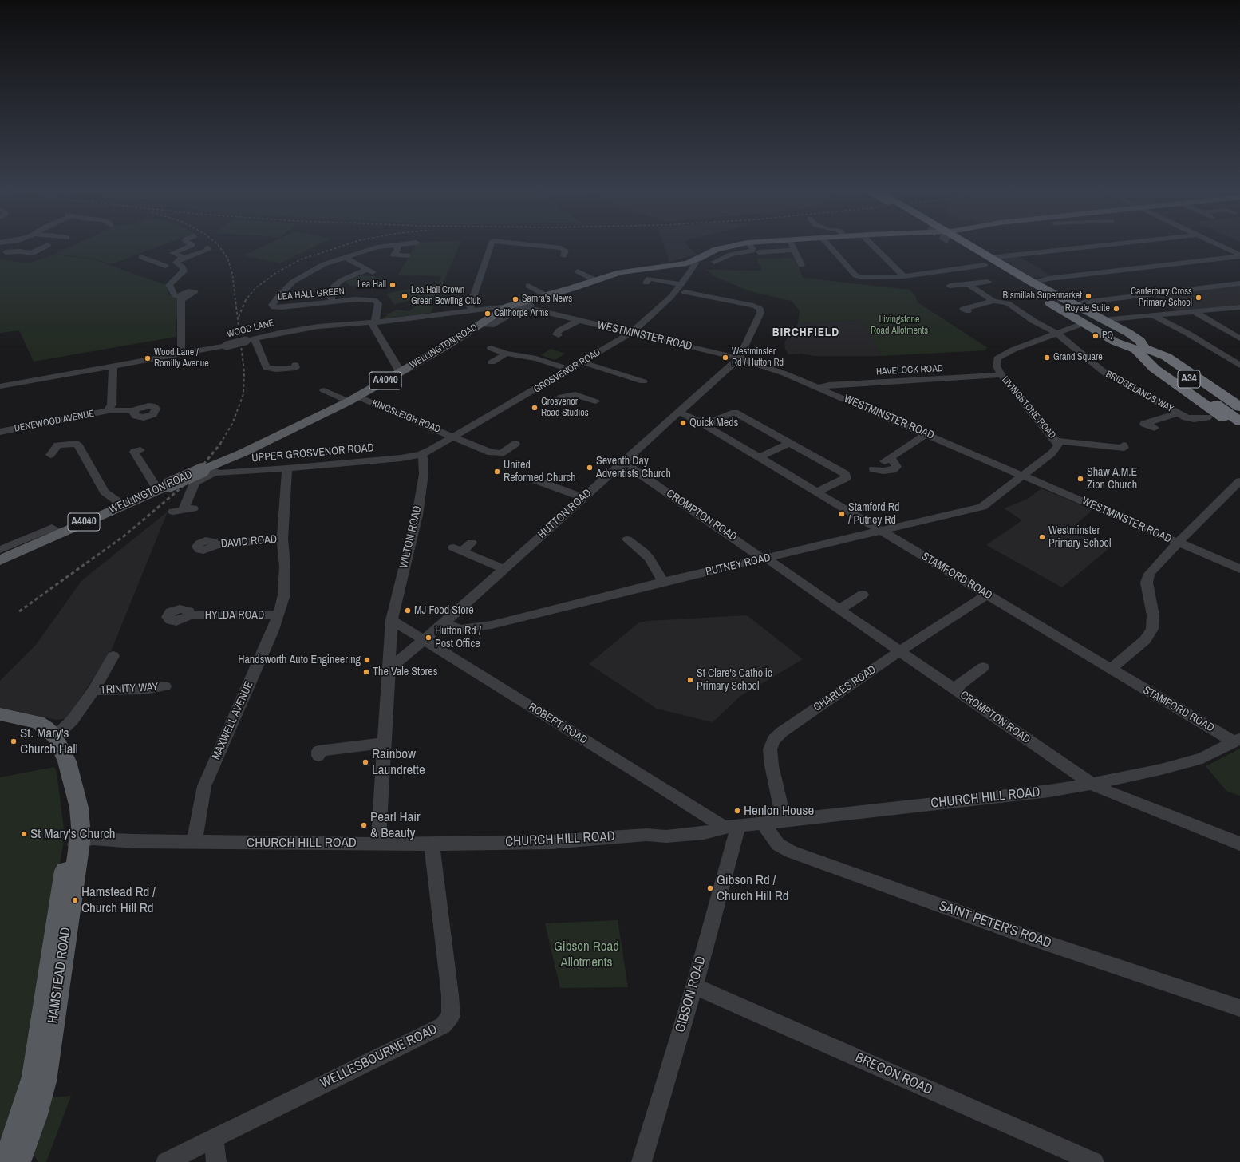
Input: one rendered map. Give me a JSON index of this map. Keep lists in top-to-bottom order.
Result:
{
  "streets": {
    "highway": ["A34"],
    "main road": ["WELLINGTON ROAD", "A4040", "HAMSTEAD ROAD"],
    "street": [
      "LEA HALL GREEN",
      "WOOD LANE",
      "WESTMINSTER ROAD",
      "HAVELOCK ROAD",
      "GROSVENOR ROAD",
      "BRIDGELANDS WAY",
      "LIVINGSTONE ROAD",
      "KINGSLEIGH ROAD",
      "DENEWOOD AVENUE",
      "UPPER GROSVENOR ROAD",
      "HUTTON ROAD",
      "CROMPTON ROAD",
      "WILTON ROAD",
      "DAVID ROAD",
      "PUTNEY ROAD",
      "STAMFORD ROAD",
      "HYLDA ROAD",
      "TRINITY WAY",
      "CHARLES ROAD",
      "MAXWELL AVENUE",
      "ROBERT ROAD",
      "CHURCH HILL ROAD",
      "SAINT PETER'S ROAD",
      "GIBSON ROAD",
      "WELLESBOURNE ROAD",
      "BRECON ROAD"
    ]
  },
  "crossings": [
    ["LEA HALL GREEN", "WOOD LANE"],
    ["WOOD LANE", "WELLINGTON ROAD"],
    ["WOOD LANE", "DENEWOOD AVENUE"],
    ["WESTMINSTER ROAD", "HAVELOCK ROAD"],
    ["WESTMINSTER ROAD", "GROSVENOR ROAD"],
    ["WESTMINSTER ROAD", "LIVINGSTONE ROAD"],
    ["WESTMINSTER ROAD", "HUTTON ROAD"],
    ["WESTMINSTER ROAD", "PUTNEY ROAD"],
    ["WELLINGTON ROAD", "GROSVENOR ROAD"],
    ["WELLINGTON ROAD", "KINGSLEIGH ROAD"],
    ["WELLINGTON ROAD", "UPPER GROSVENOR ROAD"],
    ["HAVELOCK ROAD", "LIVINGSTONE ROAD"],
    ["GROSVENOR ROAD", "KINGSLEIGH ROAD"],
    ["GROSVENOR ROAD", "UPPER GROSVENOR ROAD"],
    ["GROSVENOR ROAD", "WILTON ROAD"],
    ["BRIDGELANDS WAY", "LIVINGSTONE ROAD"],
    ["LIVINGSTONE ROAD", "PUTNEY ROAD"],
    ["UPPER GROSVENOR ROAD", "WILTON ROAD"],
    ["UPPER GROSVENOR ROAD", "MAXWELL AVENUE"],
    ["HUTTON ROAD", "CROMPTON ROAD"],
    ["HUTTON ROAD", "WILTON ROAD"],
    ["HUTTON ROAD", "PUTNEY ROAD"],
    ["HUTTON ROAD", "STAMFORD ROAD"],
    ["HUTTON ROAD", "ROBERT ROAD"],
    ["CROMPTON ROAD", "PUTNEY ROAD"],
    ["CROMPTON ROAD", "CHARLES ROAD"],
    ["CROMPTON ROAD", "CHURCH HILL ROAD"],
    ["WILTON ROAD", "ROBERT ROAD"],
    ["WILTON ROAD", "CHURCH HILL ROAD"],
    ["DAVID ROAD", "MAXWELL AVENUE"],
    ["PUTNEY ROAD", "STAMFORD ROAD"],
    ["STAMFORD ROAD", "CHARLES ROAD"],
    ["STAMFORD ROAD", "CHURCH HILL ROAD"],
    ["HYLDA ROAD", "MAXWELL AVENUE"],
    ["CHARLES ROAD", "CHURCH HILL ROAD"],
    ["MAXWELL AVENUE", "CHURCH HILL ROAD"],
    ["ROBERT ROAD", "CHURCH HILL ROAD"],
    ["ROBERT ROAD", "GIBSON ROAD"],
    ["CHURCH HILL ROAD", "SAINT PETER'S ROAD"],
    ["CHURCH HILL ROAD", "HAMSTEAD ROAD"],
    ["CHURCH HILL ROAD", "GIBSON ROAD"],
    ["CHURCH HILL ROAD", "WELLESBOURNE ROAD"],
    ["GIBSON ROAD", "BRECON ROAD"]
  ],
  "districts": ["BIRCHFIELD"],
  "parks": ["Livingstone Road Allotments", "Gibson Road Allotments"],
  "places": [
    "Lea Hall",
    "Lea Hall Crown Green Bowling Club",
    "Bismillah Supermarket",
    "Canterbury Cross Primary School",
    "Samra's News",
    "Royale Suite",
    "Calthorpe Arms",
    "PQ",
    "Westminster Rd / Hutton Rd",
    "Grand Square",
    "Wood Lane / Romilly Avenue",
    "Grosvenor Road Studios",
    "Quick Meds",
    "Seventh Day Adventists Church",
    "United Reformed Church",
    "Shaw A.M.E Zion Church",
    "Stamford Rd / Putney Rd",
    "Westminster Primary School",
    "MJ Food Store",
    "Hutton Rd / Post Office",
    "Handsworth Auto Engineering",
    "The Vale Stores",
    "St Clare's Catholic Primary School",
    "St. Mary's Church Hall",
    "Rainbow Laundrette",
    "Henlon House",
    "Pearl Hair & Beauty",
    "St Mary's Church",
    "Gibson Rd / Church Hill Rd",
    "Hamstead Rd / Church Hill Rd"
  ]
}
